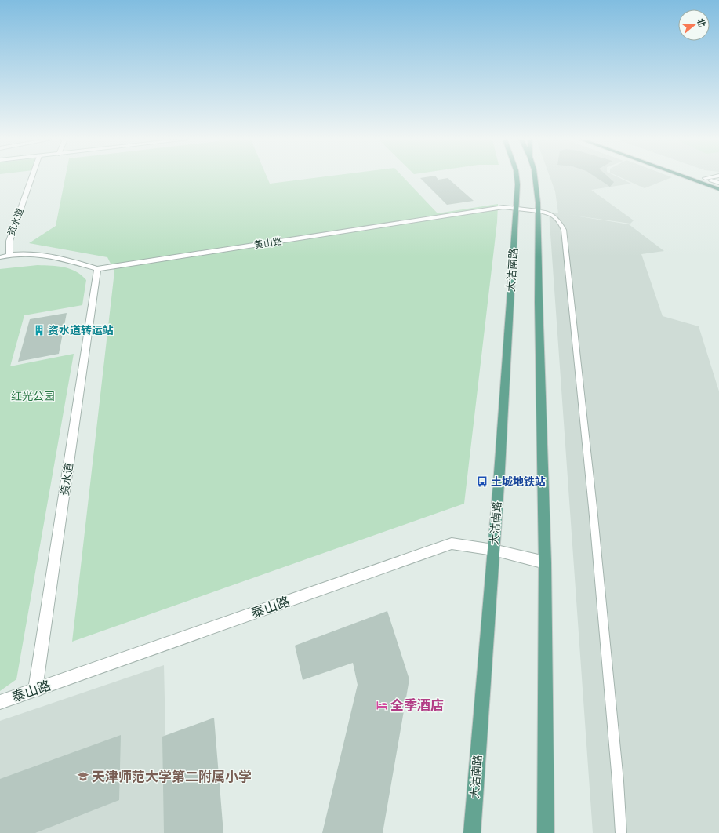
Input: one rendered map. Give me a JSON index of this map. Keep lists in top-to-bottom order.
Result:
{
  "streets": {
    "main road": ["大沽南路"],
    "street": ["资水道", "黄山路", "泰山路"]
  },
  "crossings": [
    ["资水道", "黄山路"],
    ["资水道", "泰山路"],
    ["黄山路", "大沽南路"],
    ["大沽南路", "泰山路"]
  ],
  "parks": ["红光公园"],
  "places": {
    "building": ["资水道转运站"],
    "bus stop": ["土城地铁站"],
    "hotel": ["全季酒店"],
    "school or university": ["天津师范大学第二附属小学"]
  },
  "north": "right"
}
